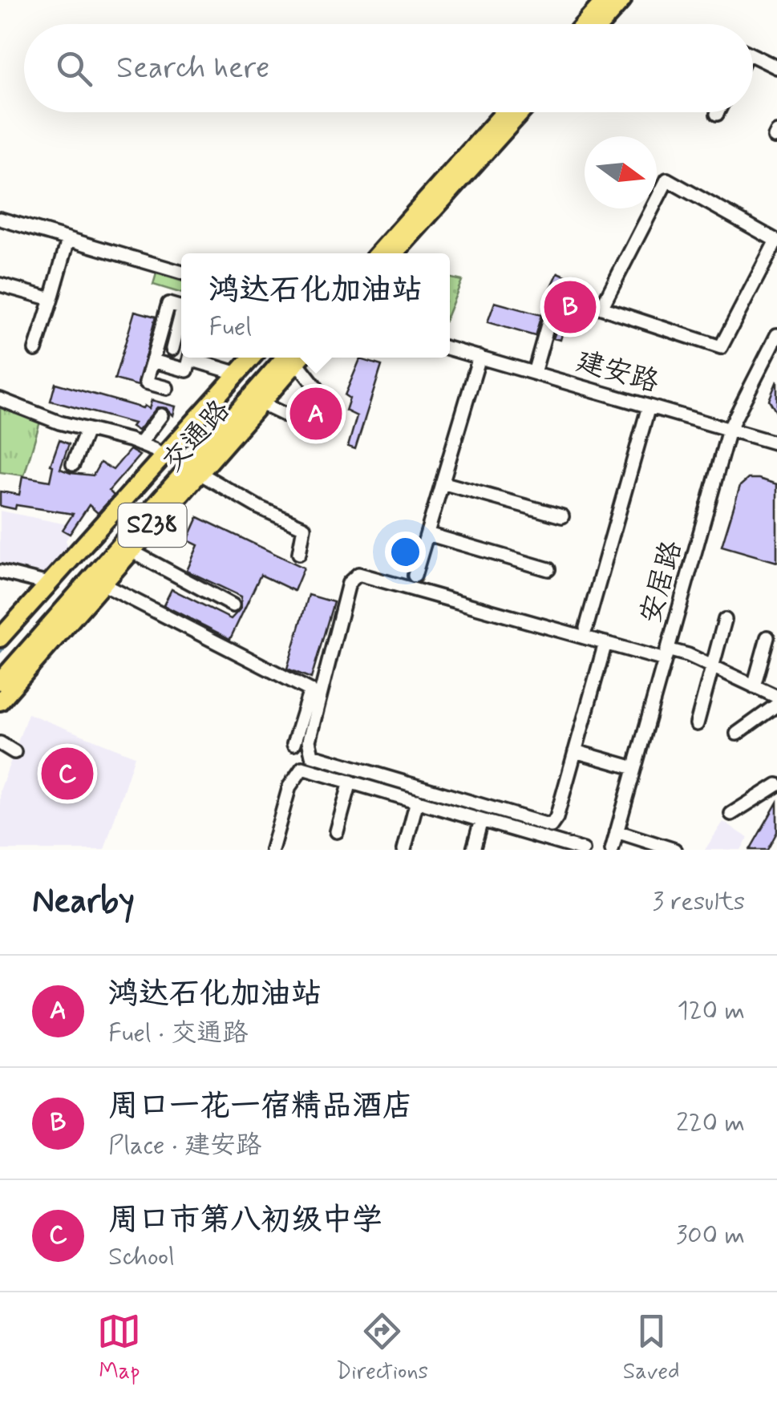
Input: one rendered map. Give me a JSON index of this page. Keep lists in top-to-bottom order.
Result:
{
  "streets": {
    "main road": ["交通路", "S238"],
    "street": ["建安路", "安居路"]
  },
  "crossings": [
    ["建安路", "安居路"]
  ],
  "north": "right",
  "page": {
    "search": "Search here",
    "popup": ["鸿达石化加油站", "Fuel"],
    "pins": ["B", "A", "C"],
    "heading": ["Nearby", "3 results"],
    "list": [
      {
        "mark": "A",
        "name": "鸿达石化加油站",
        "note": "Fuel · 交通路",
        "value": "120 m"
      },
      {
        "mark": "B",
        "name": "周口一花一宿精品酒店",
        "note": "Place · 建安路",
        "value": "220 m"
      },
      {
        "mark": "C",
        "name": "周口市第八初级中学",
        "note": "School",
        "value": "300 m"
      }
    ],
    "nav": ["Map", "Directions", "Saved"]
  }
}
